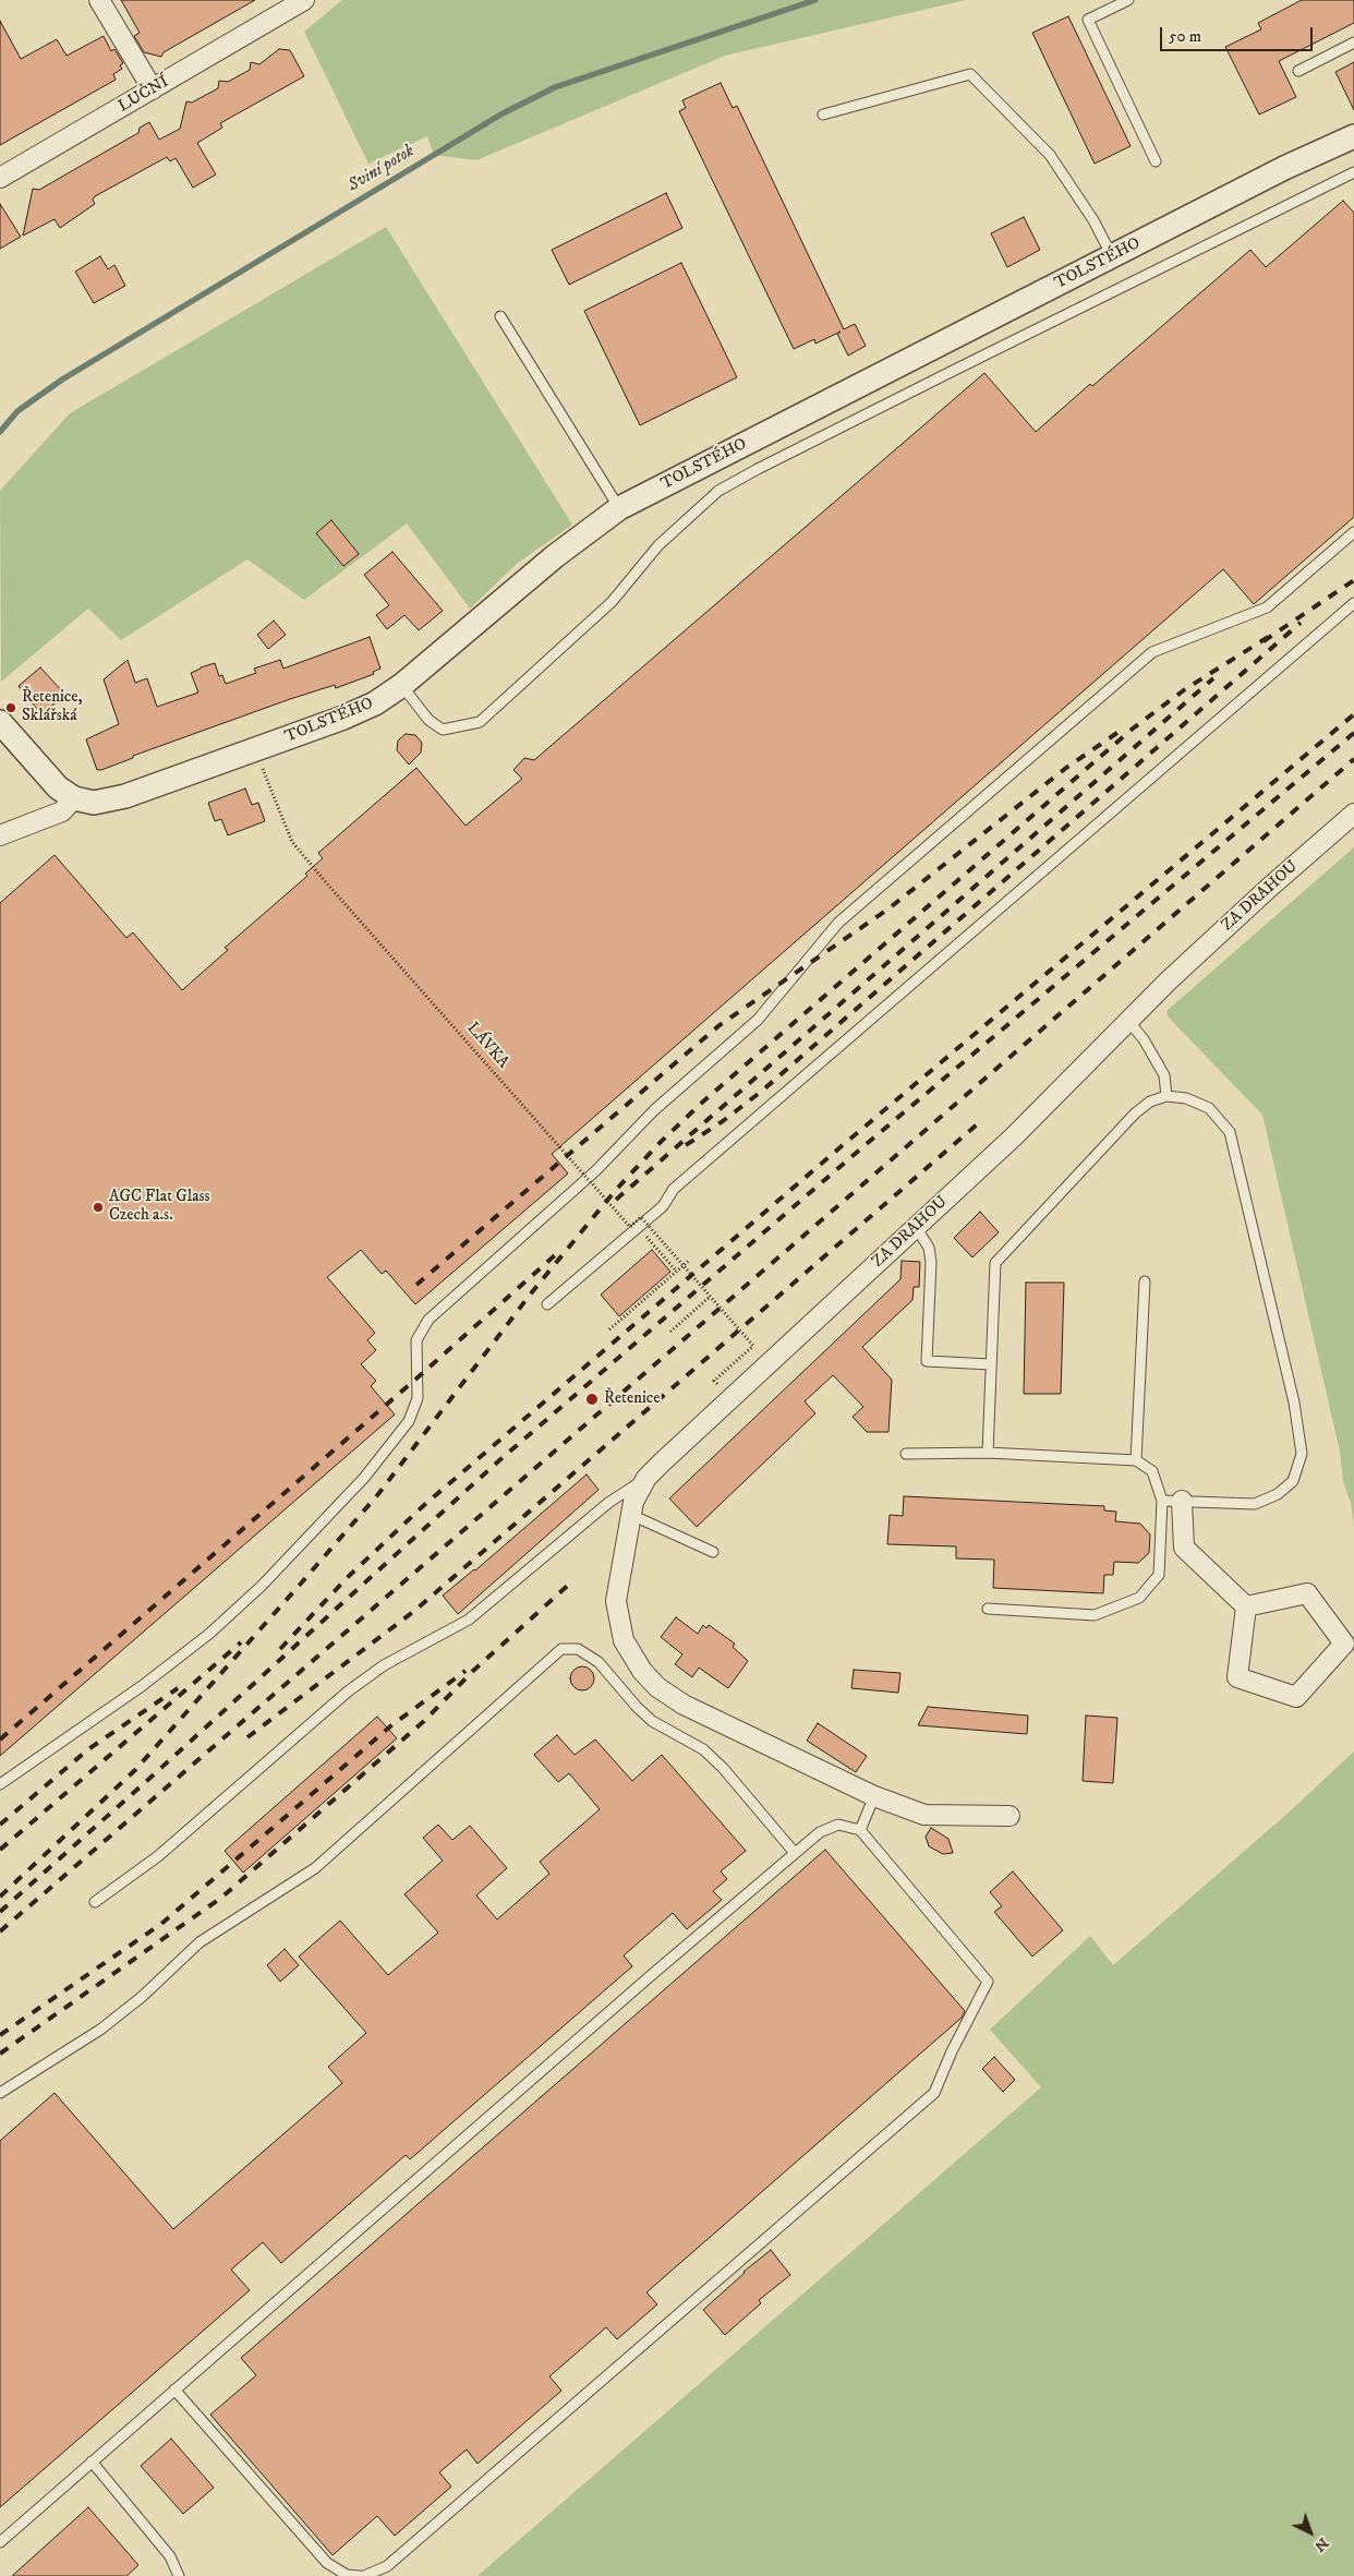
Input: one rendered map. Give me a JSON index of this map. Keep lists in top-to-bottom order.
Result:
{
  "streets": {
    "street": ["LUČNÍ", "TOLSTÉHO", "ZA DRAHOU"],
    "path": ["LÁVKA"]
  },
  "crossings": [
    ["TOLSTÉHO", "LÁVKA"]
  ],
  "water": ["Sviní potok"],
  "places": ["Řetenice, Sklářská", "AGC Flat Glass Czech a.s.", "Řetenice"],
  "scale_bar": "50 m",
  "north": "bottom right"
}
